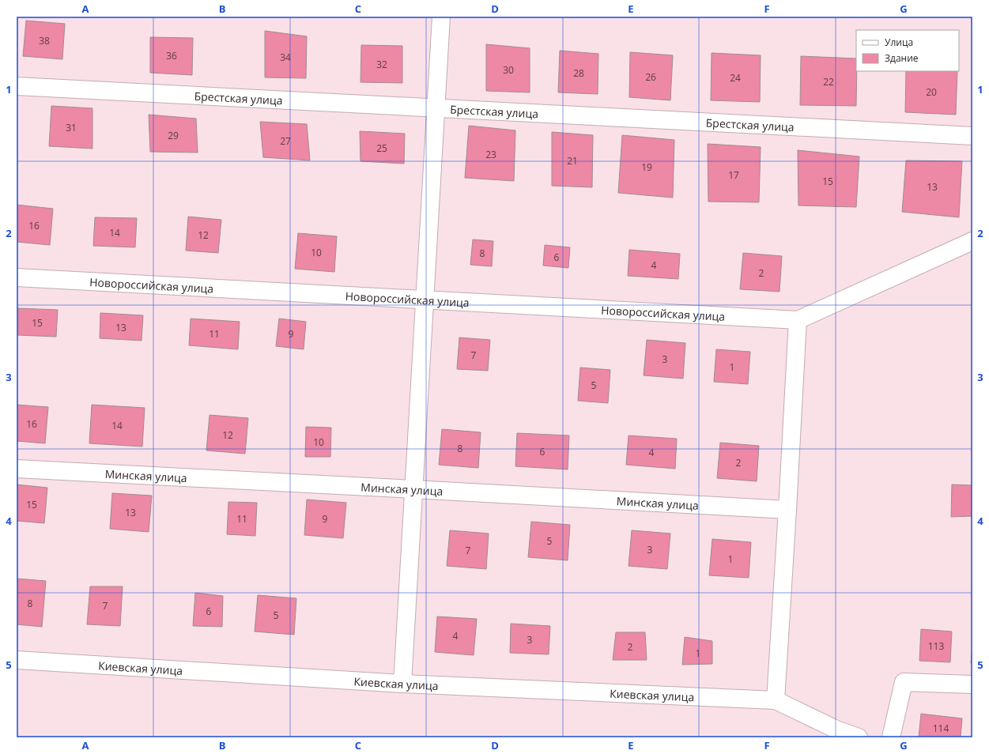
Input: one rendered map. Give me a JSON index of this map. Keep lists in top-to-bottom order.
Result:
{
  "streets": {
    "street": [
      "Брестская улица",
      "Новороссийская улица",
      "Минская улица",
      "Киевская улица"
    ]
  },
  "house_numbers": [
    "38",
    "36",
    "34",
    "32",
    "30",
    "28",
    "26",
    "24",
    "22",
    "20",
    "31",
    "29",
    "27",
    "25",
    "23",
    "21",
    "19",
    "17",
    "15",
    "13",
    "16",
    "14",
    "12",
    "10",
    "8",
    "6",
    "4",
    "2",
    "15",
    "13",
    "11",
    "9",
    "7",
    "3",
    "1",
    "5",
    "16",
    "14",
    "12",
    "10",
    "8",
    "6",
    "4",
    "2",
    "15",
    "13",
    "11",
    "9",
    "5",
    "3",
    "7",
    "1",
    "8",
    "7",
    "6",
    "5",
    "4",
    "3",
    "113",
    "2",
    "1",
    "114"
  ],
  "legend": ["Улица", "Здание"],
  "grid": {
    "columns": [
      "A",
      "B",
      "C",
      "D",
      "E",
      "F",
      "G"
    ],
    "rows": [
      "1",
      "2",
      "3",
      "4",
      "5"
    ]
  }
}
